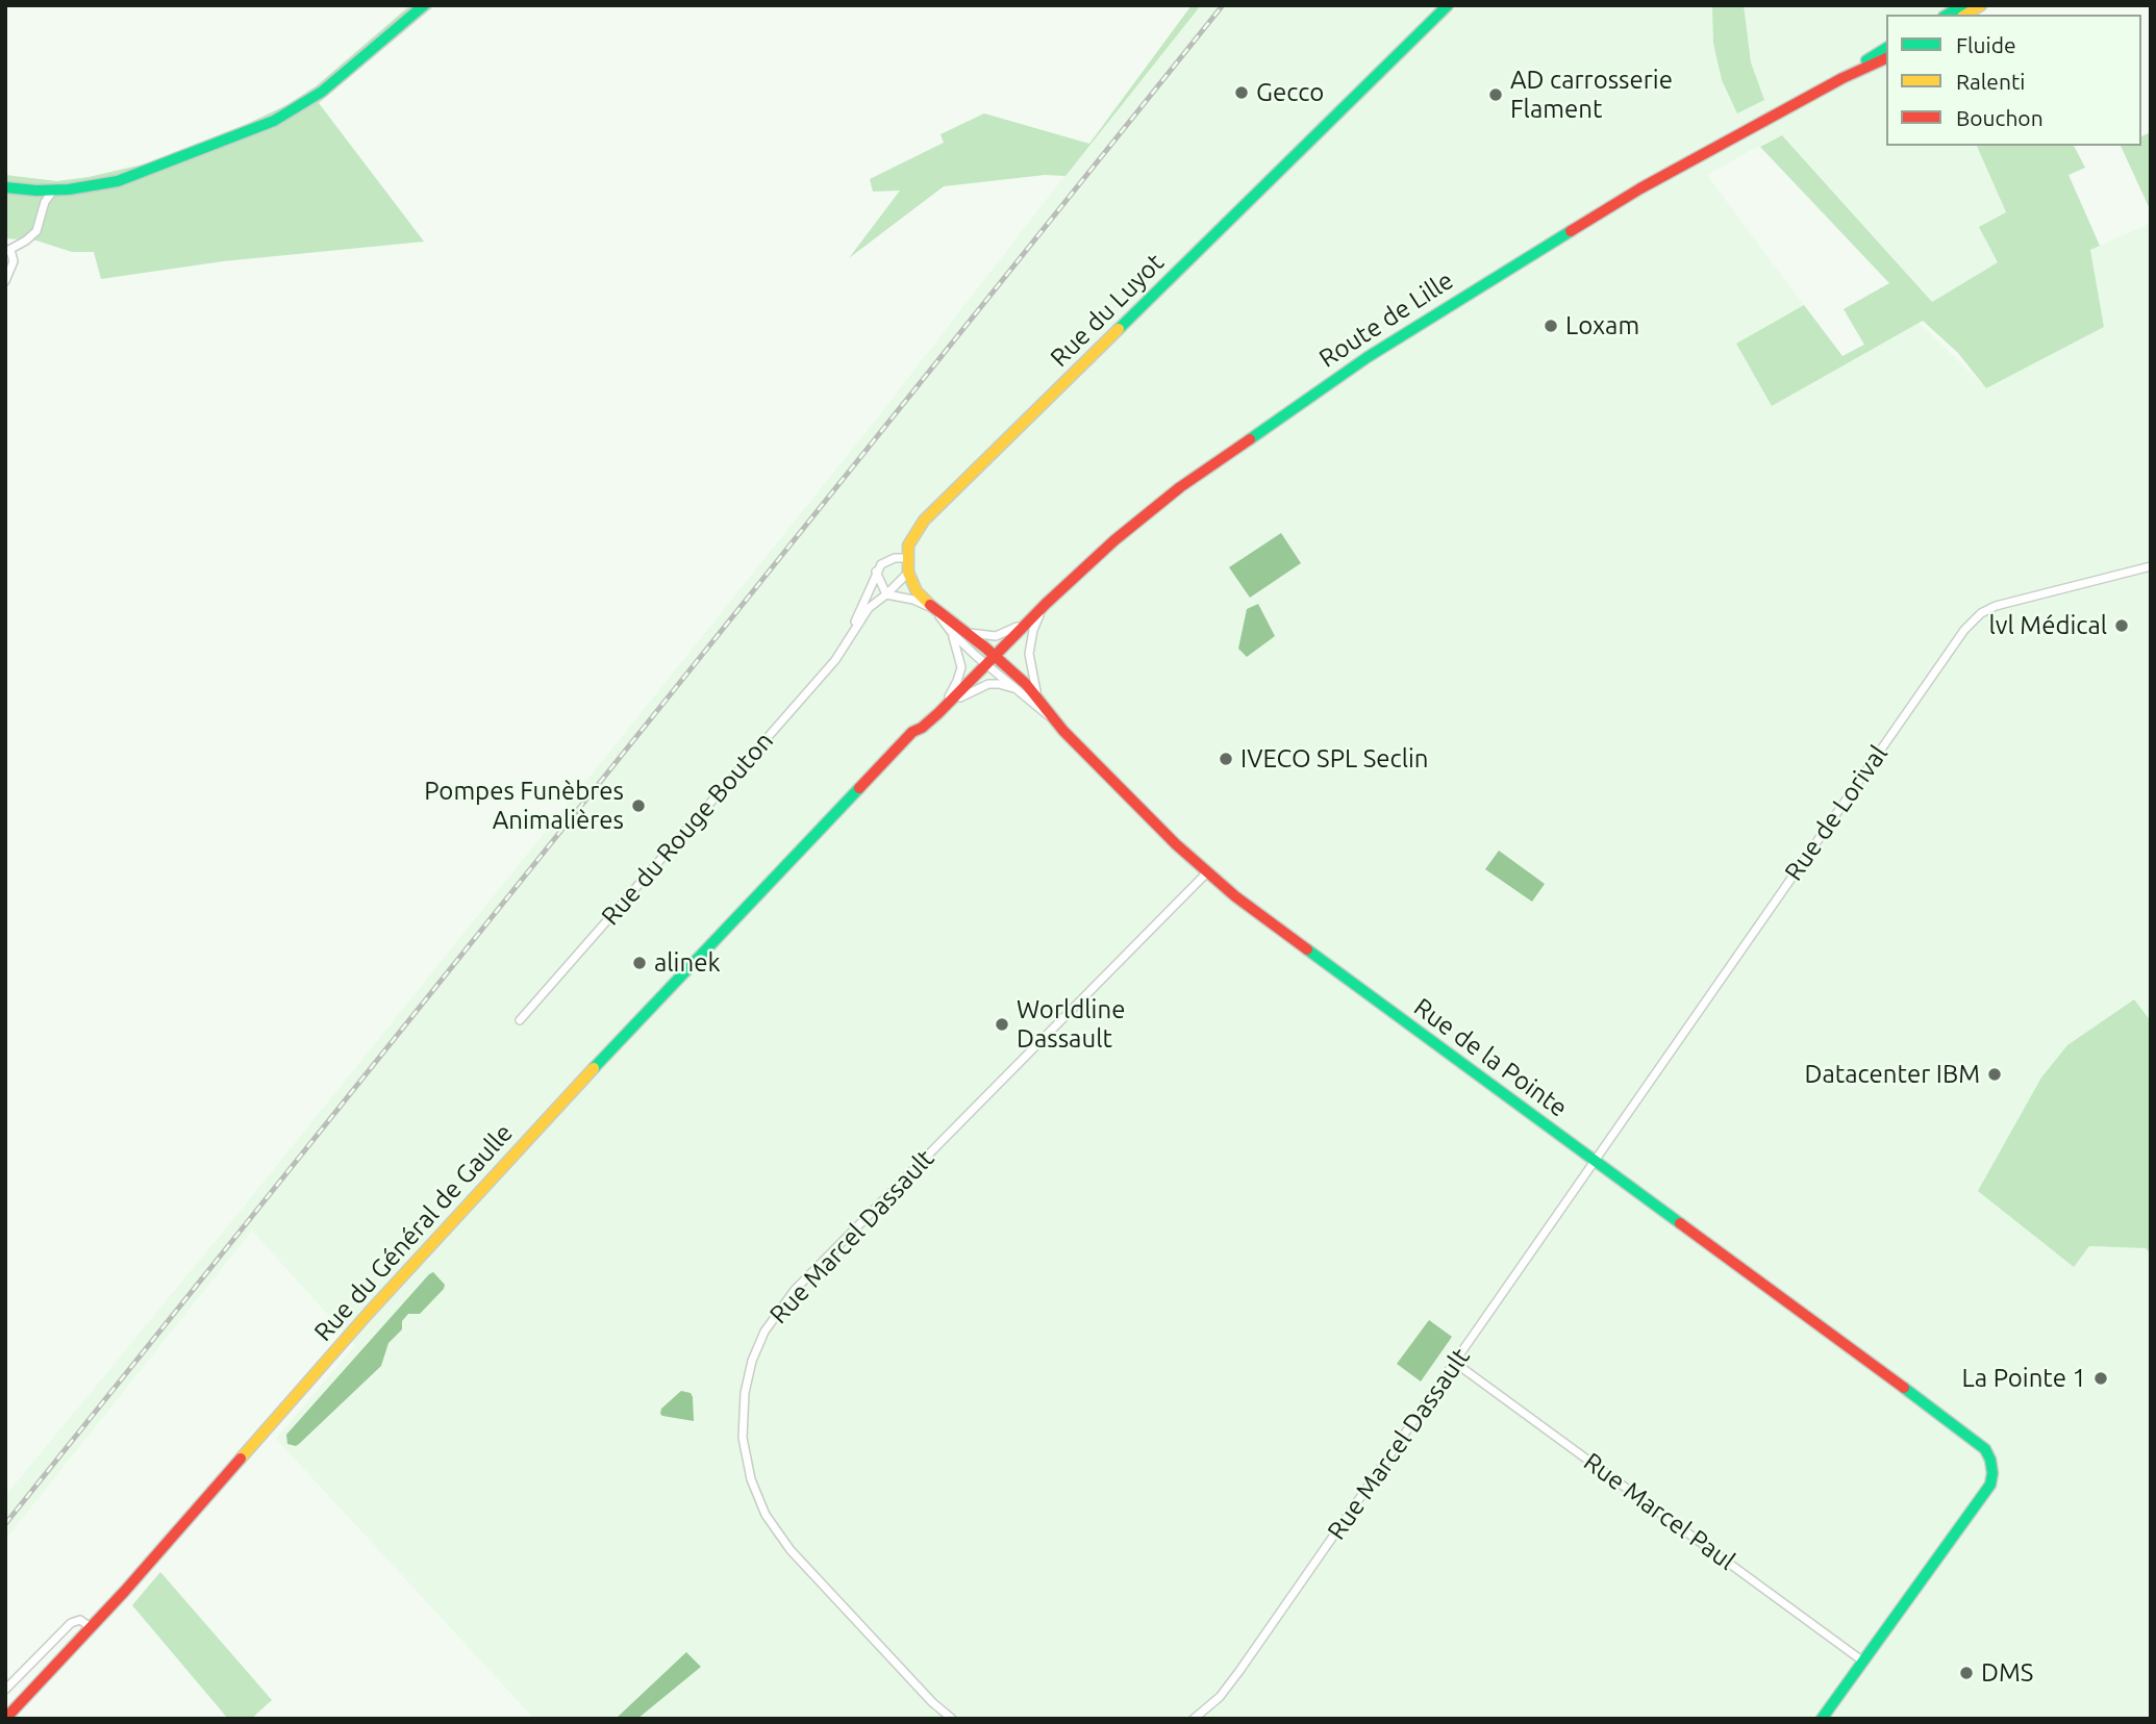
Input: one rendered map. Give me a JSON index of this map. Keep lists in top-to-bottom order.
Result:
{
  "streets": {
    "main road": [
      "Rue du Luyot",
      "Route de Lille",
      "Rue de la Pointe",
      "Rue du Général de Gaulle"
    ],
    "street": [
      "Rue de Lorival",
      "Rue du Rouge Bouton",
      "Rue Marcel Dassault",
      "Rue Marcel Paul"
    ]
  },
  "crossings": [
    ["Route de Lille", "Rue de la Pointe"],
    ["Route de Lille", "Rue du Général de Gaulle"],
    ["Rue de Lorival", "Rue de la Pointe"],
    ["Rue de Lorival", "Rue Marcel Dassault"],
    ["Rue de la Pointe", "Rue du Général de Gaulle"],
    ["Rue de la Pointe", "Rue Marcel Dassault"],
    ["Rue de la Pointe", "Rue Marcel Paul"],
    ["Rue Marcel Dassault", "Rue Marcel Paul"]
  ],
  "places": [
    "Gecco",
    "AD carrosserie Flament",
    "Loxam",
    "lvl Médical",
    "IVECO SPL Seclin",
    "Pompes Funèbres Animalières",
    "alinek",
    "Worldline Dassault",
    "Datacenter IBM",
    "La Pointe 1",
    "DMS"
  ],
  "legend": ["Fluide", "Ralenti", "Bouchon"]
}
